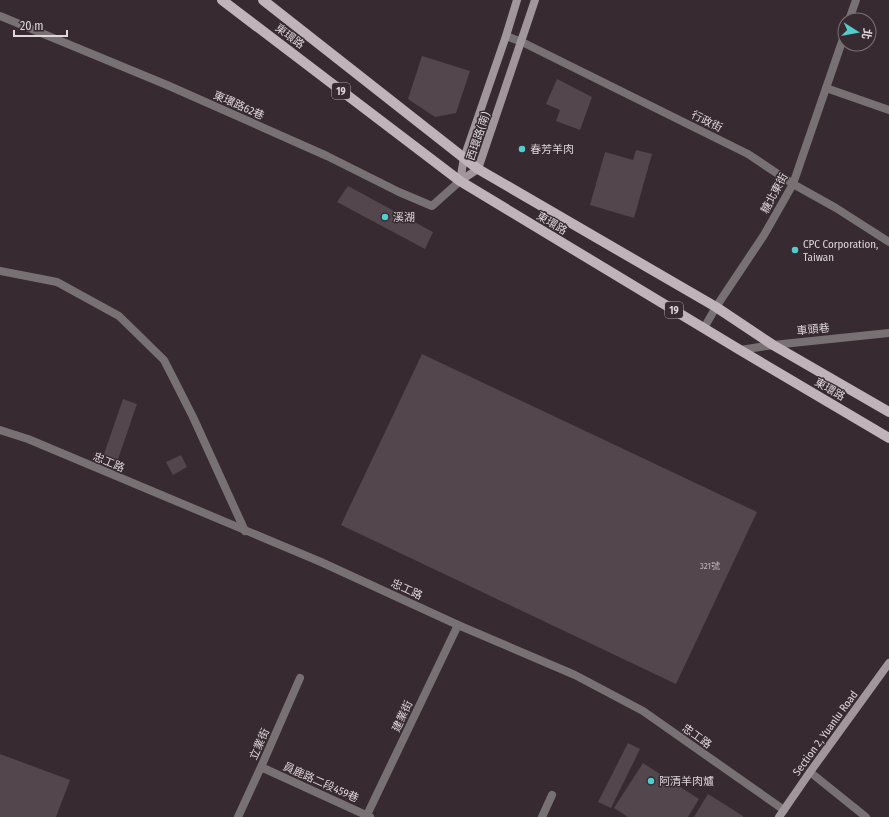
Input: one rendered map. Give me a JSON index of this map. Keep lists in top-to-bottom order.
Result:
{
  "streets": {
    "main road": [
      "東環路",
      "19",
      "西環路(南)",
      "Section 2, Yuanlu Road"
    ],
    "street": [
      "東環路62巷",
      "行政街",
      "糖北東街",
      "車頭巷",
      "忠工路",
      "建業街",
      "立業街",
      "員鹿路二段459巷"
    ]
  },
  "crossings": [
    ["東環路", "東環路62巷"],
    ["東環路", "西環路(南)"],
    ["東環路", "糖北東街"],
    ["東環路", "車頭巷"],
    ["東環路62巷", "西環路(南)"],
    ["行政街", "西環路(南)"],
    ["行政街", "糖北東街"],
    ["忠工路", "建業街"],
    ["忠工路", "Section 2, Yuanlu Road"],
    ["建業街", "員鹿路二段459巷"],
    ["立業街", "員鹿路二段459巷"]
  ],
  "places": [
    "春芳羊肉",
    "溪湖",
    "CPC Corporation, Taiwan",
    "阿清羊肉爐"
  ],
  "house_numbers": ["321號"],
  "scale_bar": "20 m",
  "north": "right"
}
